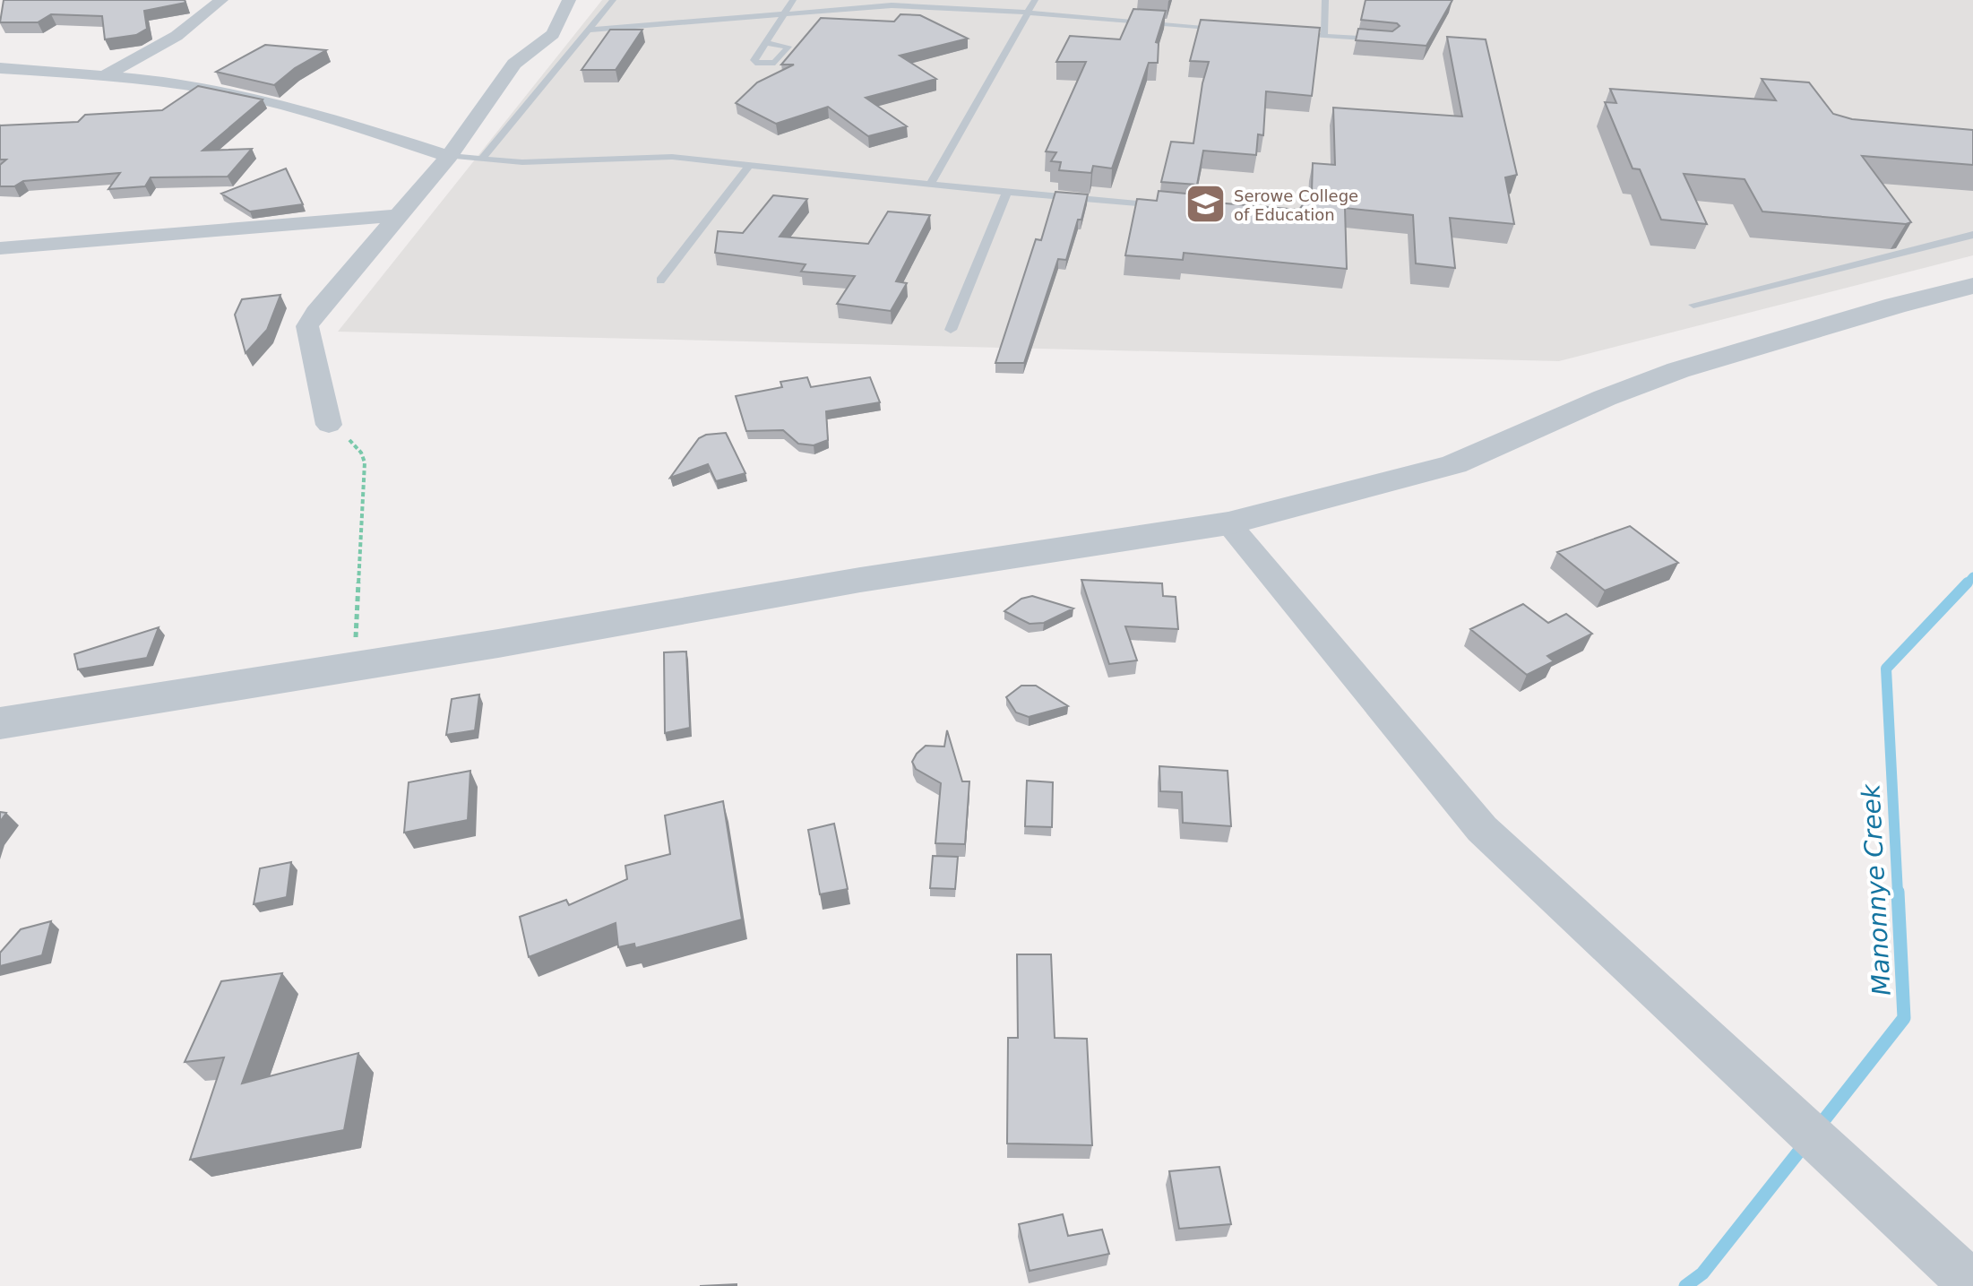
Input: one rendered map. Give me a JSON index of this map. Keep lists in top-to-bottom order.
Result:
{
  "water": ["Manonnye Creek"],
  "places": {
    "school or university": ["Serowe College of Education"]
  }
}
